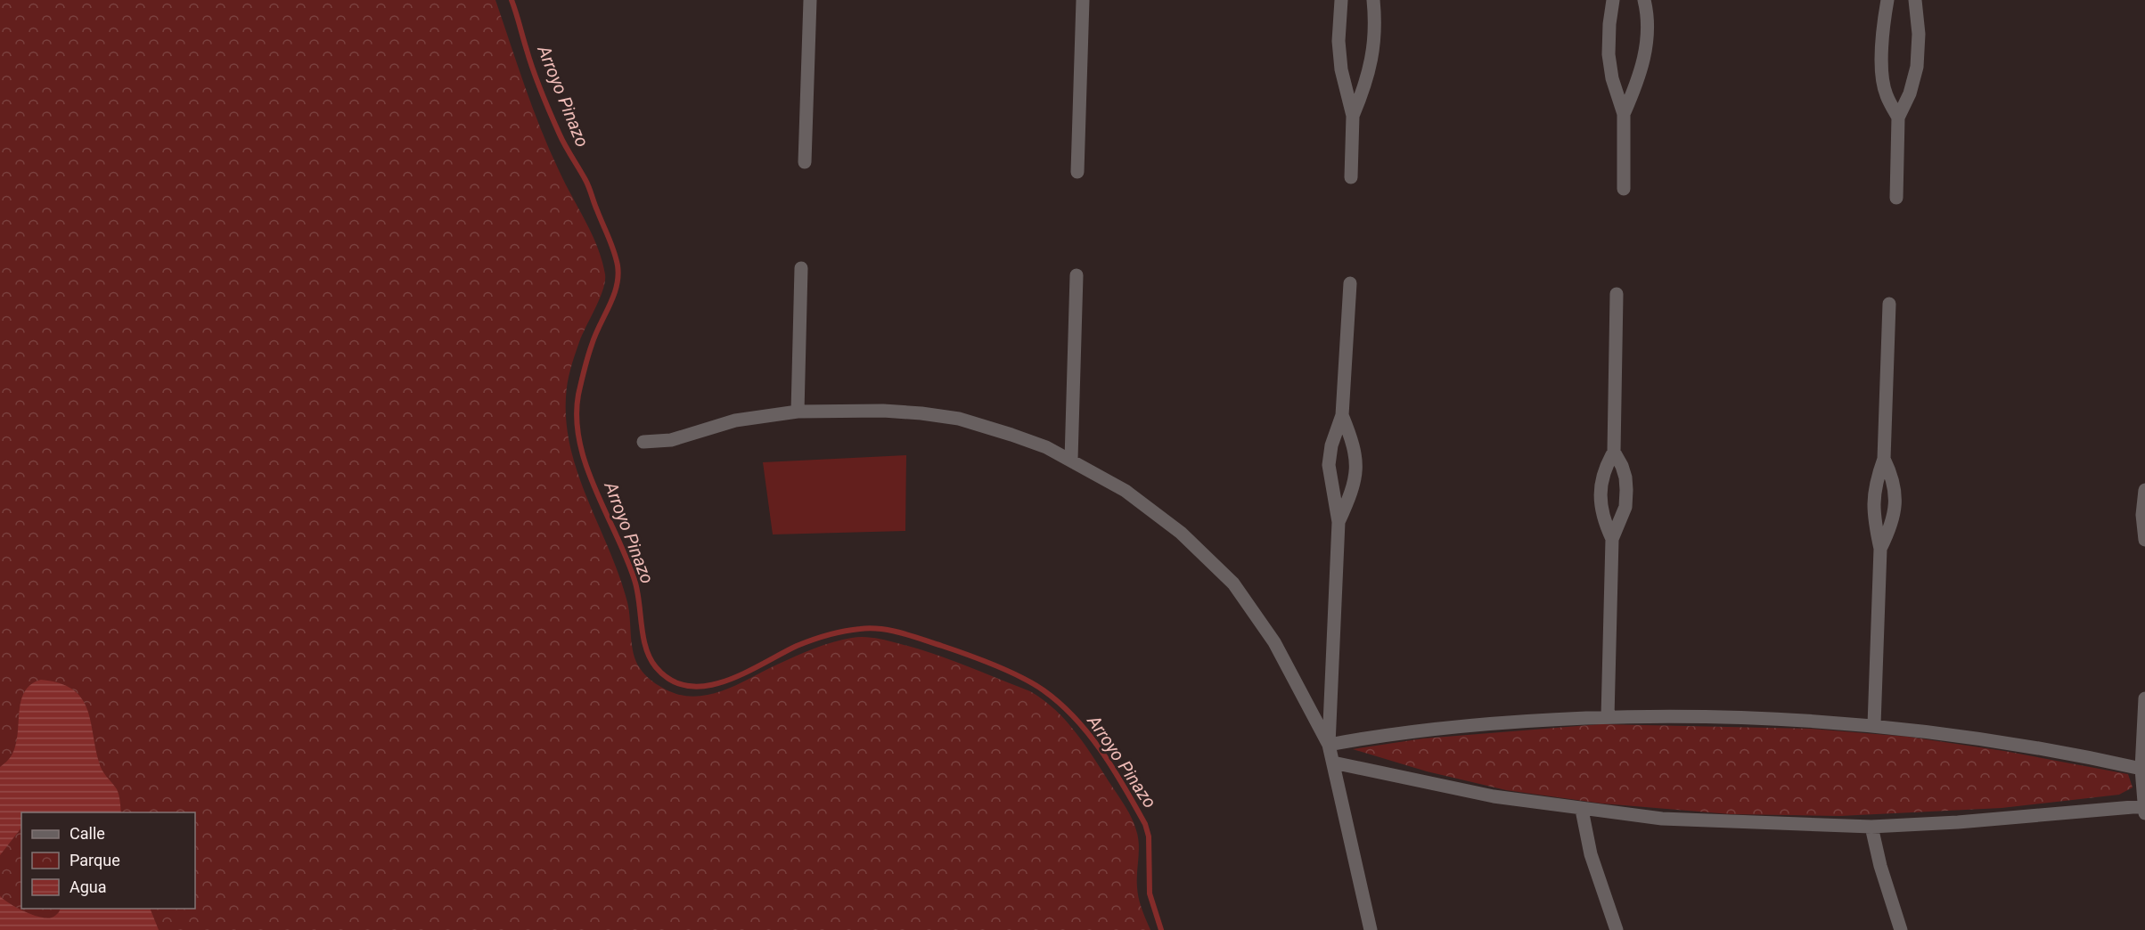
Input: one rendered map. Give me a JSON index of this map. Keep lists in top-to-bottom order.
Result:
{
  "water": ["Arroyo Pinazo"],
  "legend": ["Calle", "Parque", "Agua"]
}
